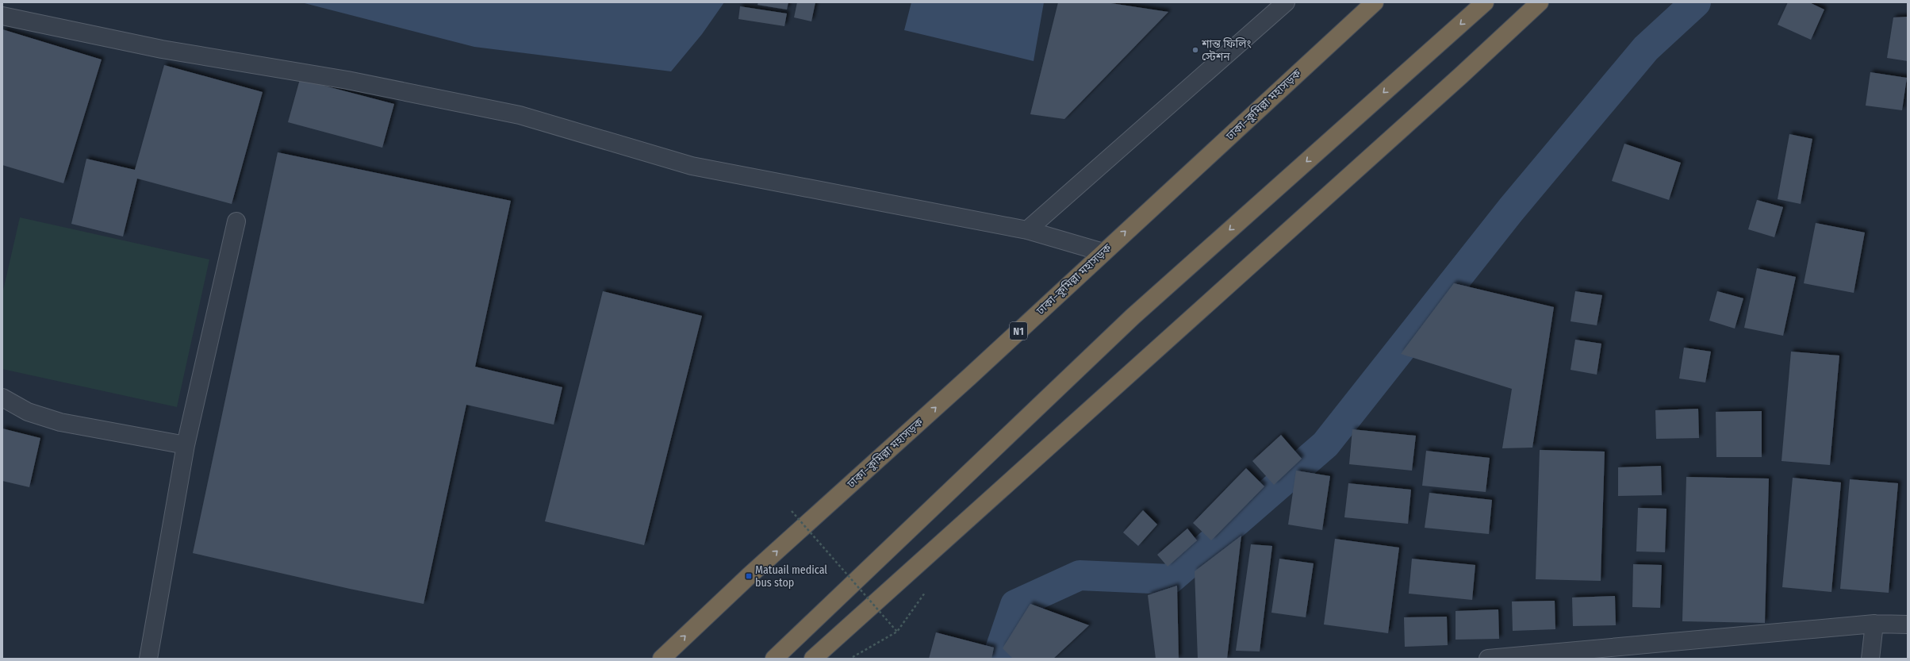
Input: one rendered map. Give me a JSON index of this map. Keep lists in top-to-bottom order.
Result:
{
  "streets": {
    "highway": ["ঢাকা–কুমিল্লা মহাসড়ক", "N1"]
  },
  "places": {
    "other": ["শান্ত ফিলিং স্টেশন"],
    "transit": ["Matuail medical bus stop"]
  }
}
